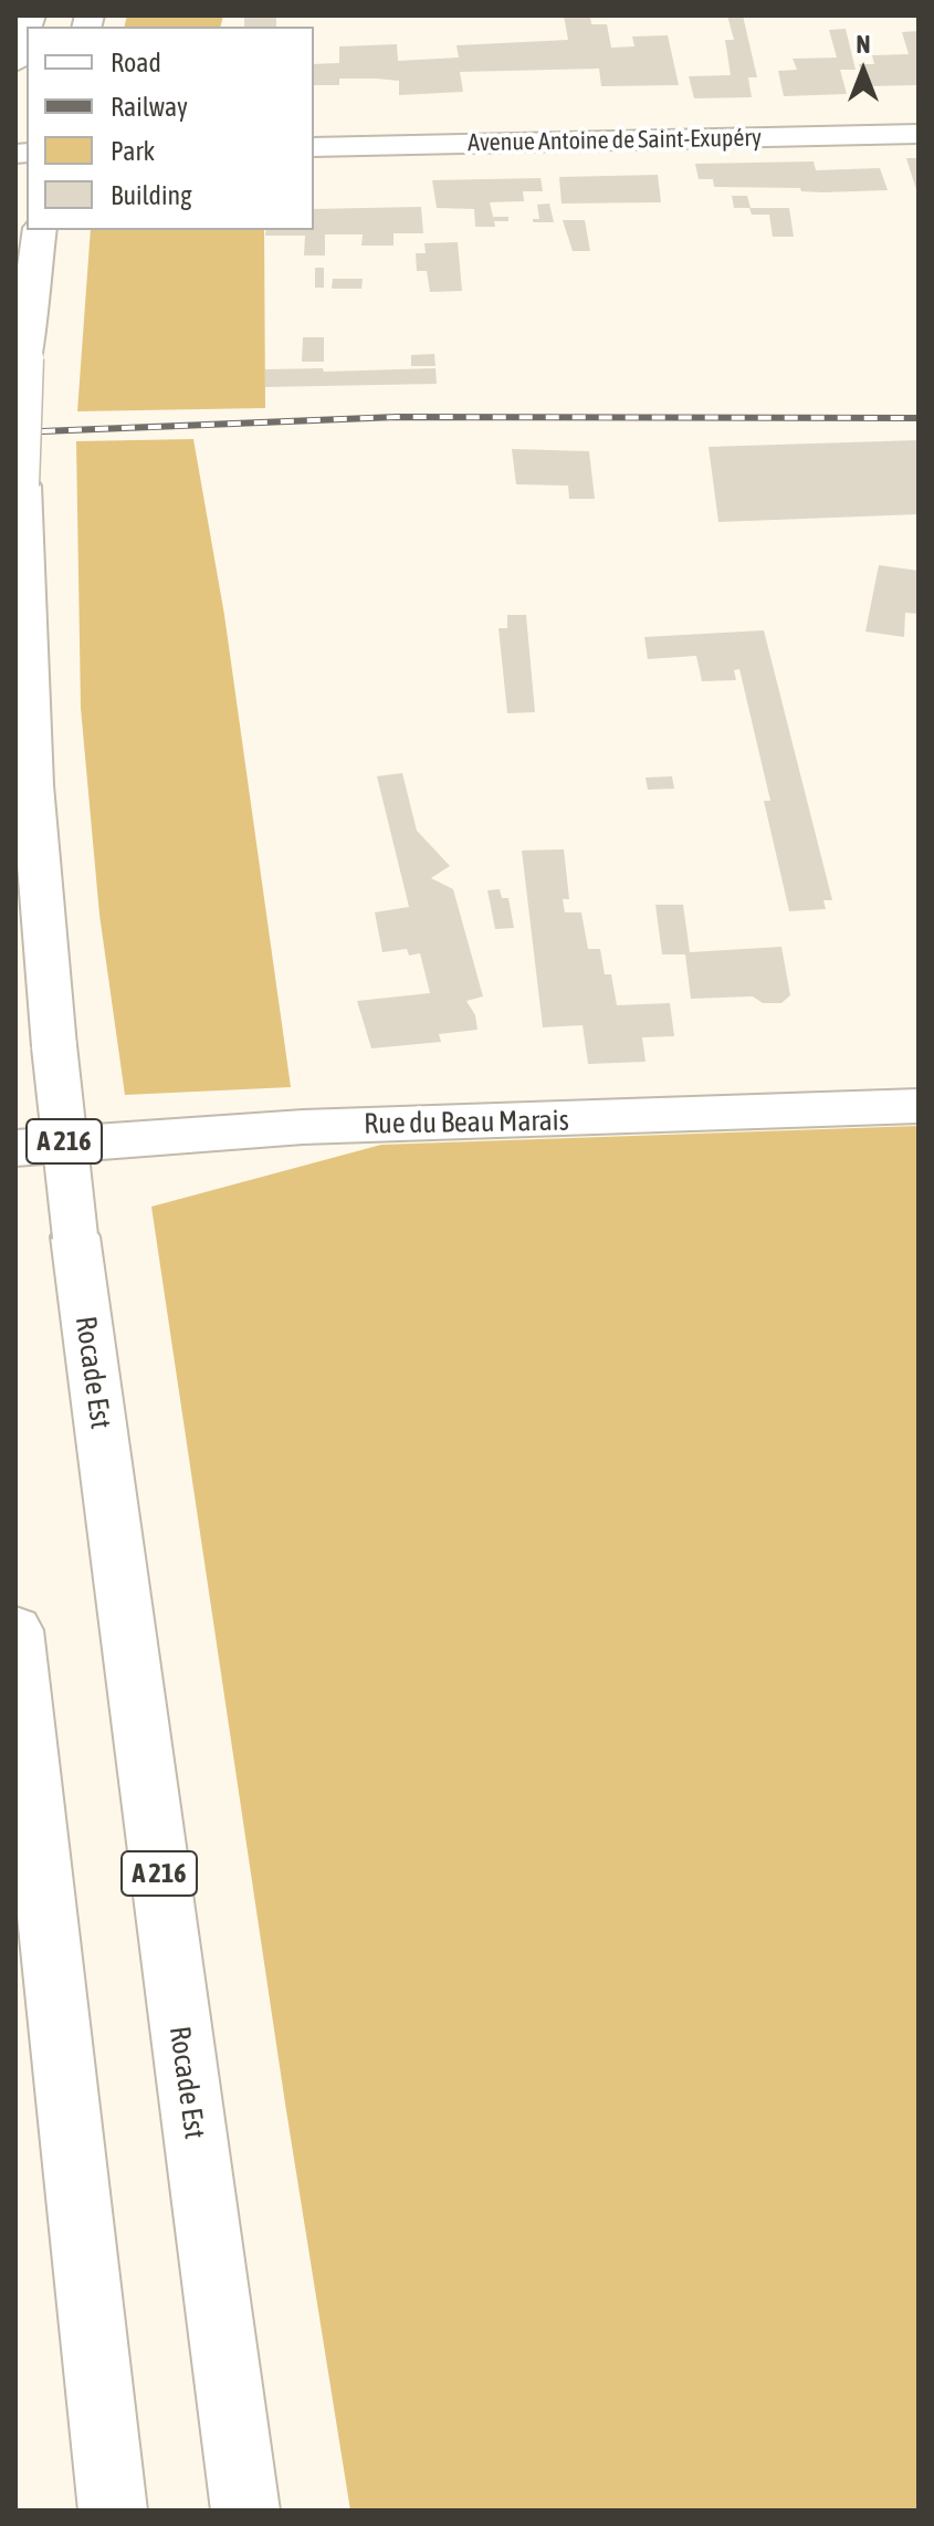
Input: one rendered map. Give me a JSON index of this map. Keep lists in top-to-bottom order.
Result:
{
  "streets": {
    "main road": [
      "Avenue Antoine de Saint-Exupéry",
      "Rue du Beau Marais",
      "A 216",
      "Rocade Est"
    ]
  },
  "legend": [
    "Road",
    "Railway",
    "Park",
    "Building"
  ],
  "north": "top"
}
